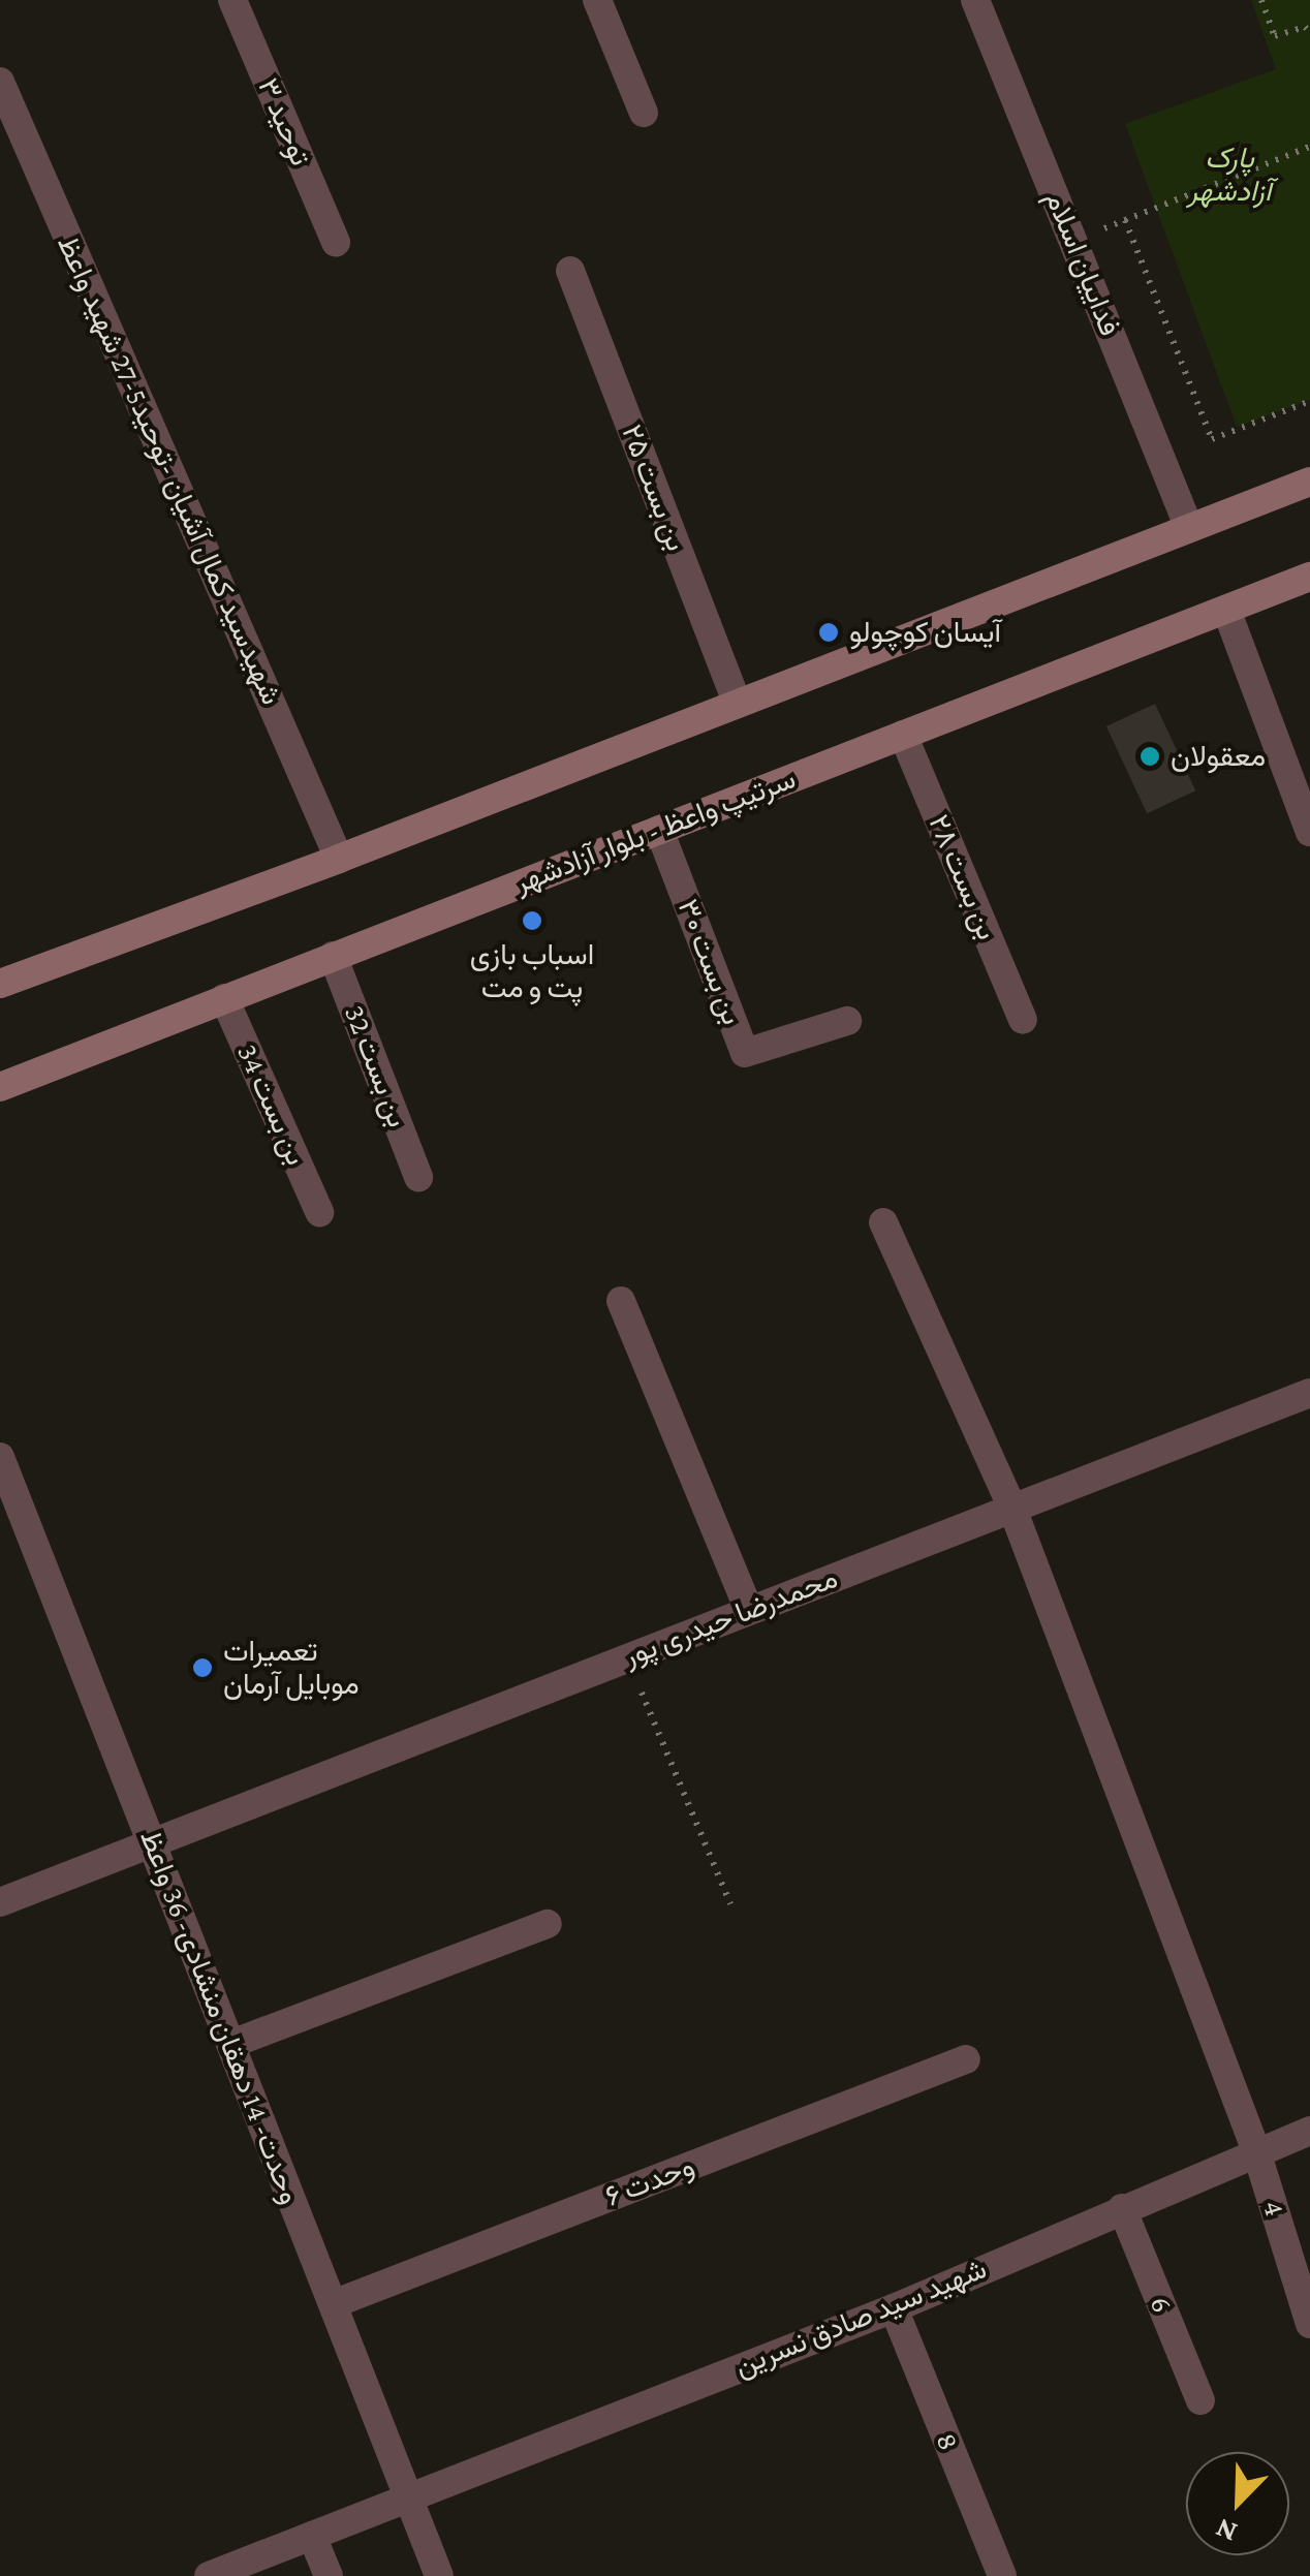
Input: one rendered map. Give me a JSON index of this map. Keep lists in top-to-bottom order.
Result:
{
  "streets": {
    "main road": ["سرتیپ واعظ - بلوار آزادشهر"],
    "street": [
      "توحید ۳",
      "فداییان اسلام",
      "شهيدسید کمال آشيان -توحید5-27 شهید واعظ",
      "بن بست ۲۵",
      "بن بست ۲۸",
      "بن بست ۳۰",
      "بن بست 32",
      "بن بست 34",
      "محمدرضا حیدری پور",
      "وحدت- 14 دهقان منشادی- 36 واعظ",
      "وحدت ۶",
      "4",
      "6",
      "شهید سید صادق نسرین",
      "8"
    ]
  },
  "crossings": [
    ["سرتیپ واعظ - بلوار آزادشهر", "بن بست ۲۸"],
    ["سرتیپ واعظ - بلوار آزادشهر", "بن بست ۳۰"],
    ["سرتیپ واعظ - بلوار آزادشهر", "بن بست 32"],
    ["سرتیپ واعظ - بلوار آزادشهر", "بن بست 34"],
    ["محمدرضا حیدری پور", "وحدت- 14 دهقان منشادی- 36 واعظ"],
    ["محمدرضا حیدری پور", "4"],
    ["وحدت- 14 دهقان منشادی- 36 واعظ", "وحدت ۶"],
    ["وحدت- 14 دهقان منشادی- 36 واعظ", "شهید سید صادق نسرین"],
    ["4", "شهید سید صادق نسرین"],
    ["6", "شهید سید صادق نسرین"],
    ["شهید سید صادق نسرین", "8"]
  ],
  "parks": ["پارک آزادشهر"],
  "places": [
    "آیسان کوچولو",
    "معقولان",
    "اسباب بازی پت و مت",
    "تعمیرات موبایل آرمان"
  ],
  "north": "bottom left"
}
